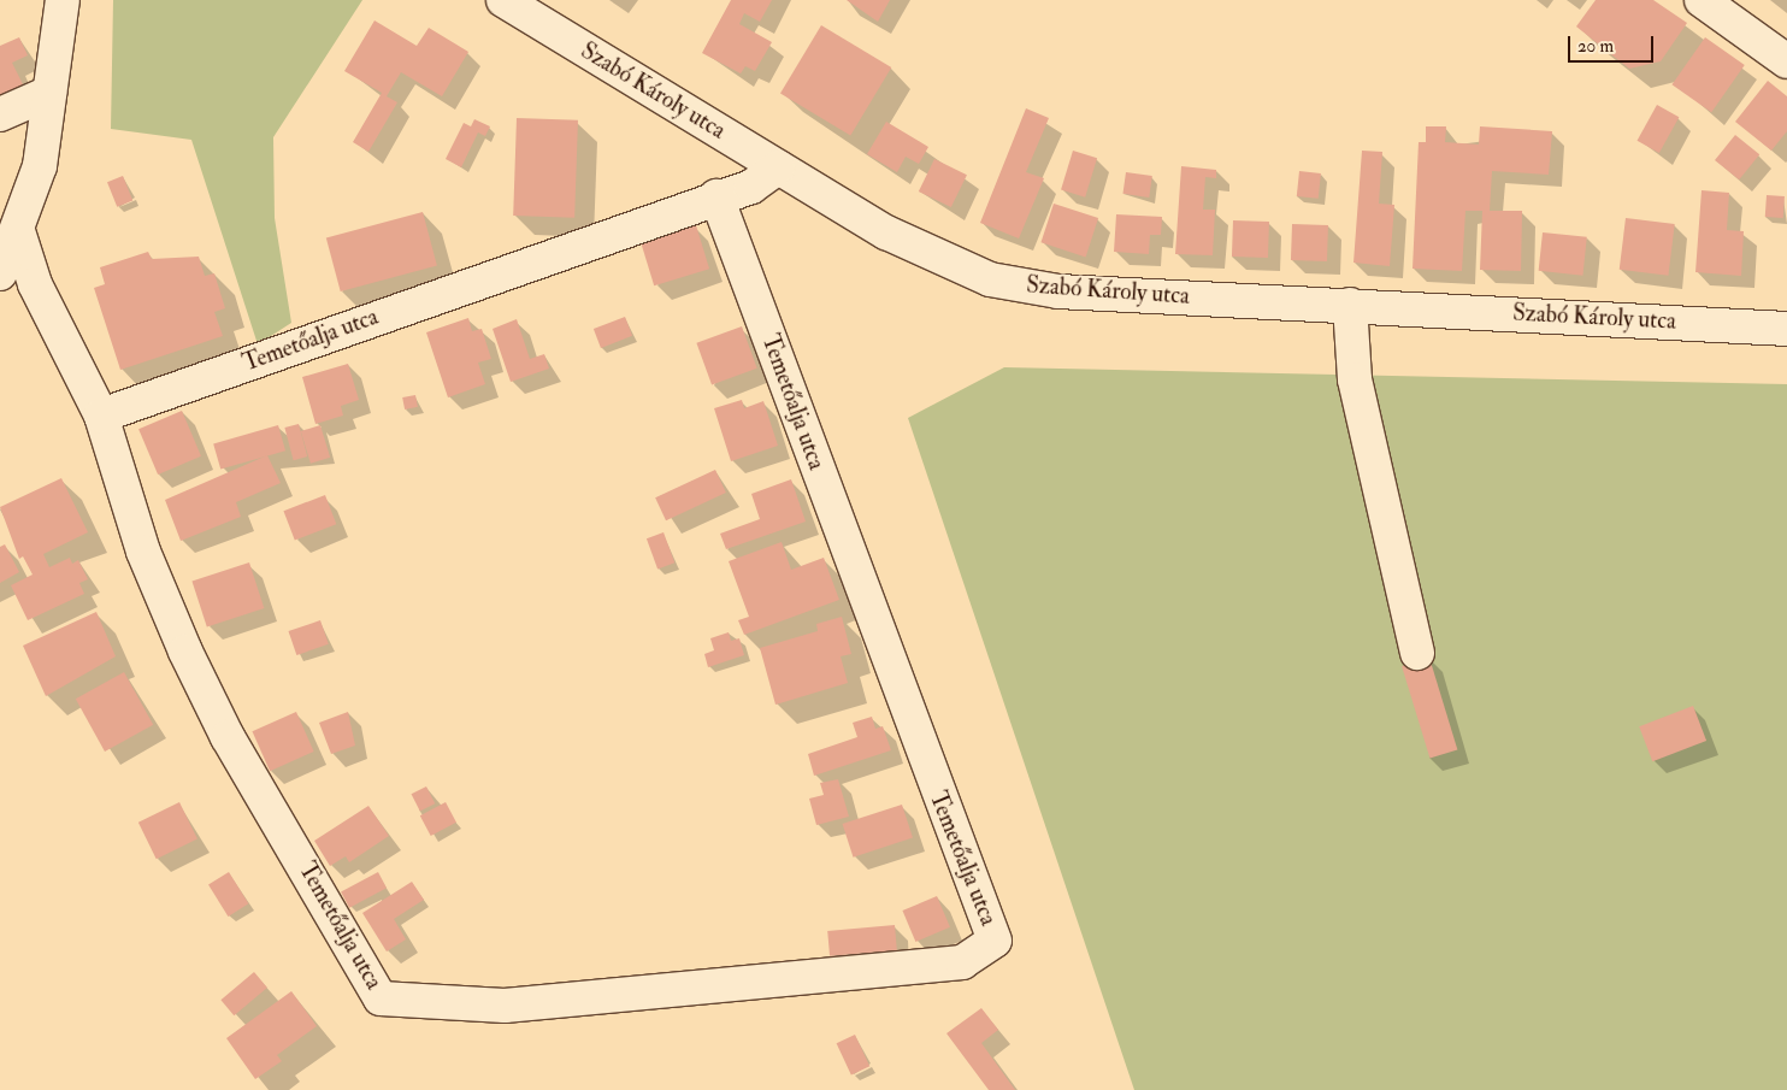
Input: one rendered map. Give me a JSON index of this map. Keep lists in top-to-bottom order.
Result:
{
  "streets": {
    "street": ["Szabó Károly utca", "Temetőalja utca"]
  },
  "scale_bar": "20 m"
}
